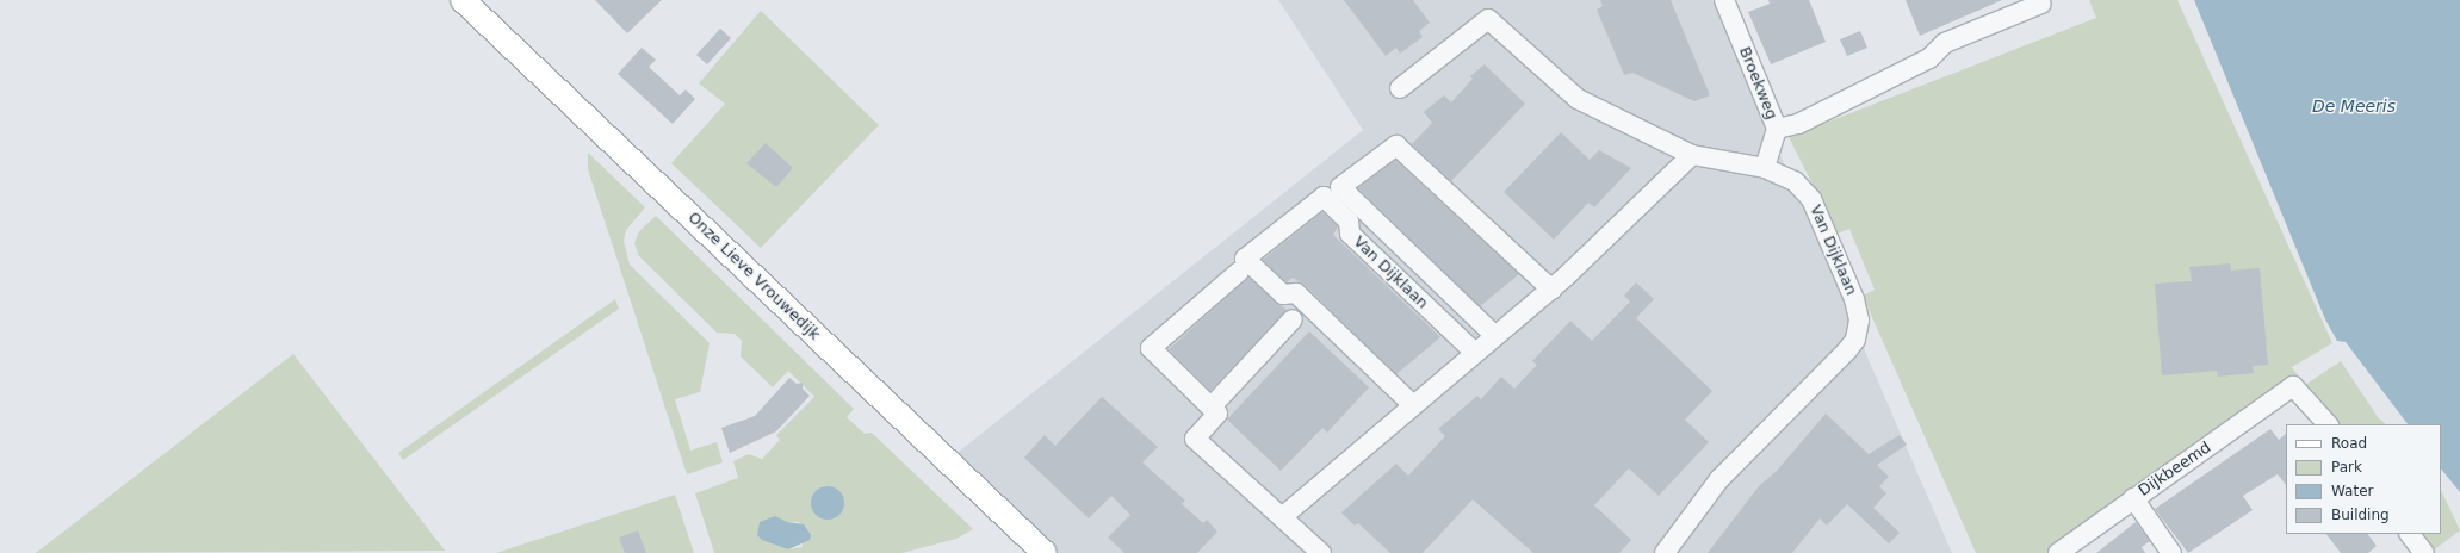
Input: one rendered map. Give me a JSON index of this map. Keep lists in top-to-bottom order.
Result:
{
  "streets": {
    "main road": ["Onze Lieve Vrouwedijk"],
    "street": ["Broekweg", "Van Dijklaan", "Dijkbeemd"]
  },
  "crossings": [
    ["Broekweg", "Van Dijklaan"]
  ],
  "water": ["De Meeris"],
  "legend": [
    "Road",
    "Park",
    "Water",
    "Building"
  ]
}
